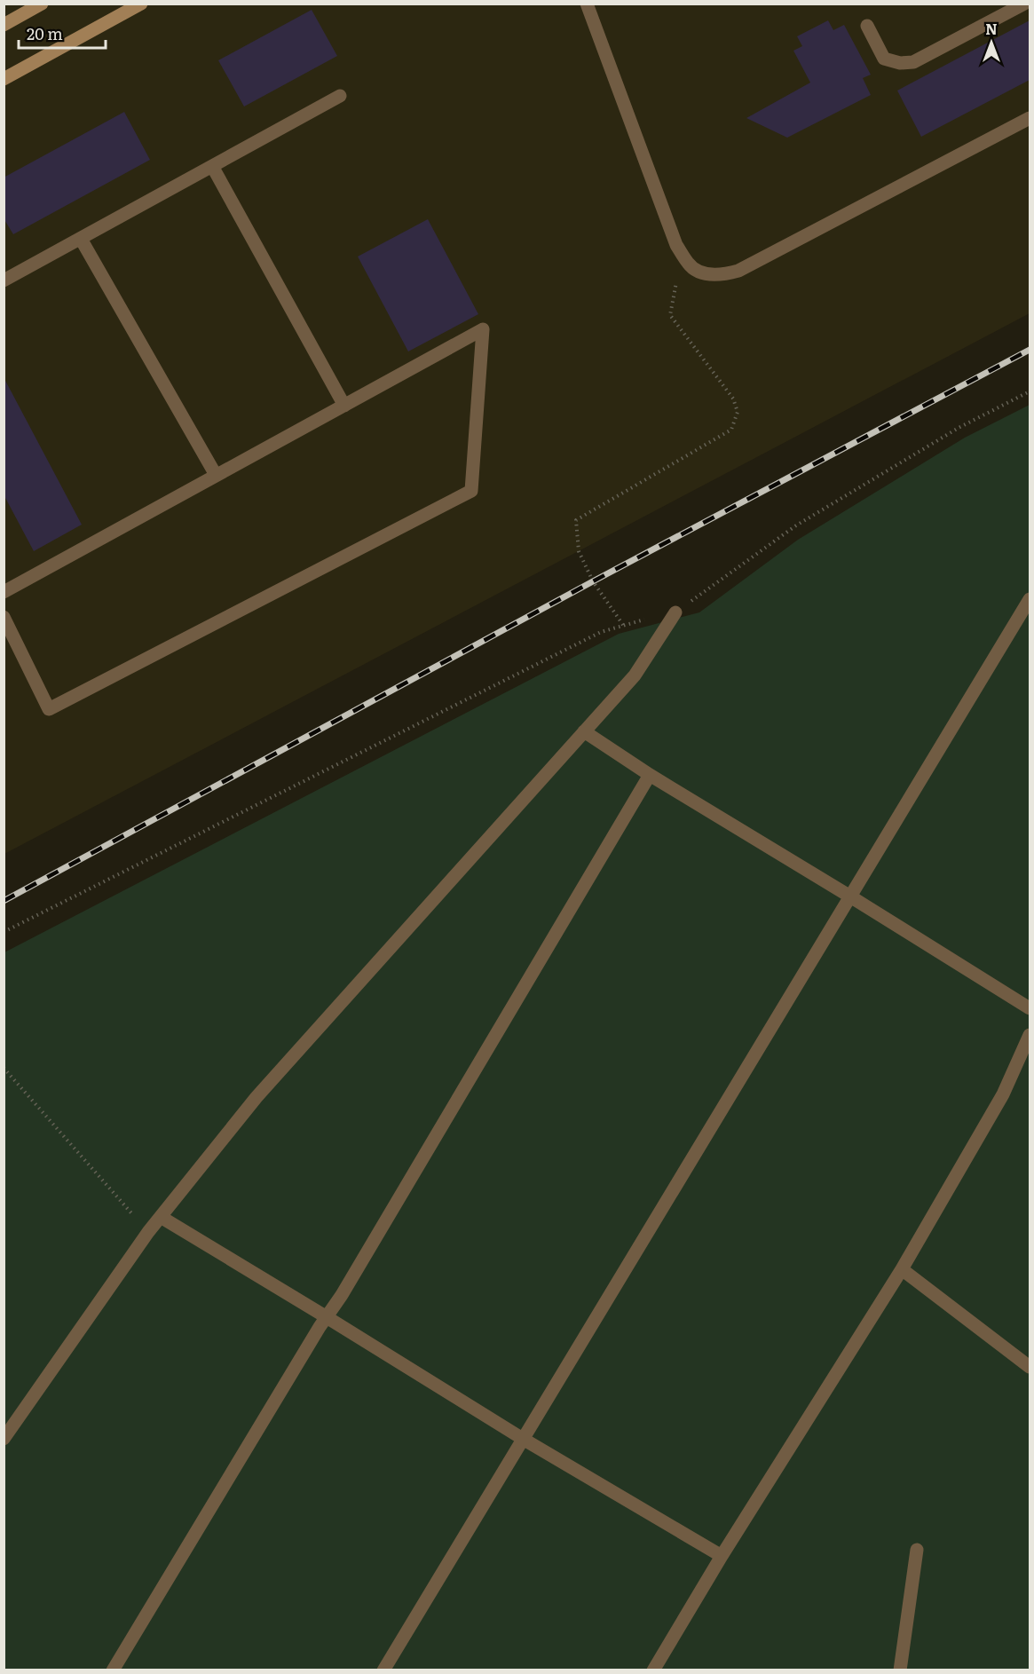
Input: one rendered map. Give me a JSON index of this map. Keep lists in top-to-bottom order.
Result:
{
  "scale_bar": "20 m",
  "north": "top"
}
